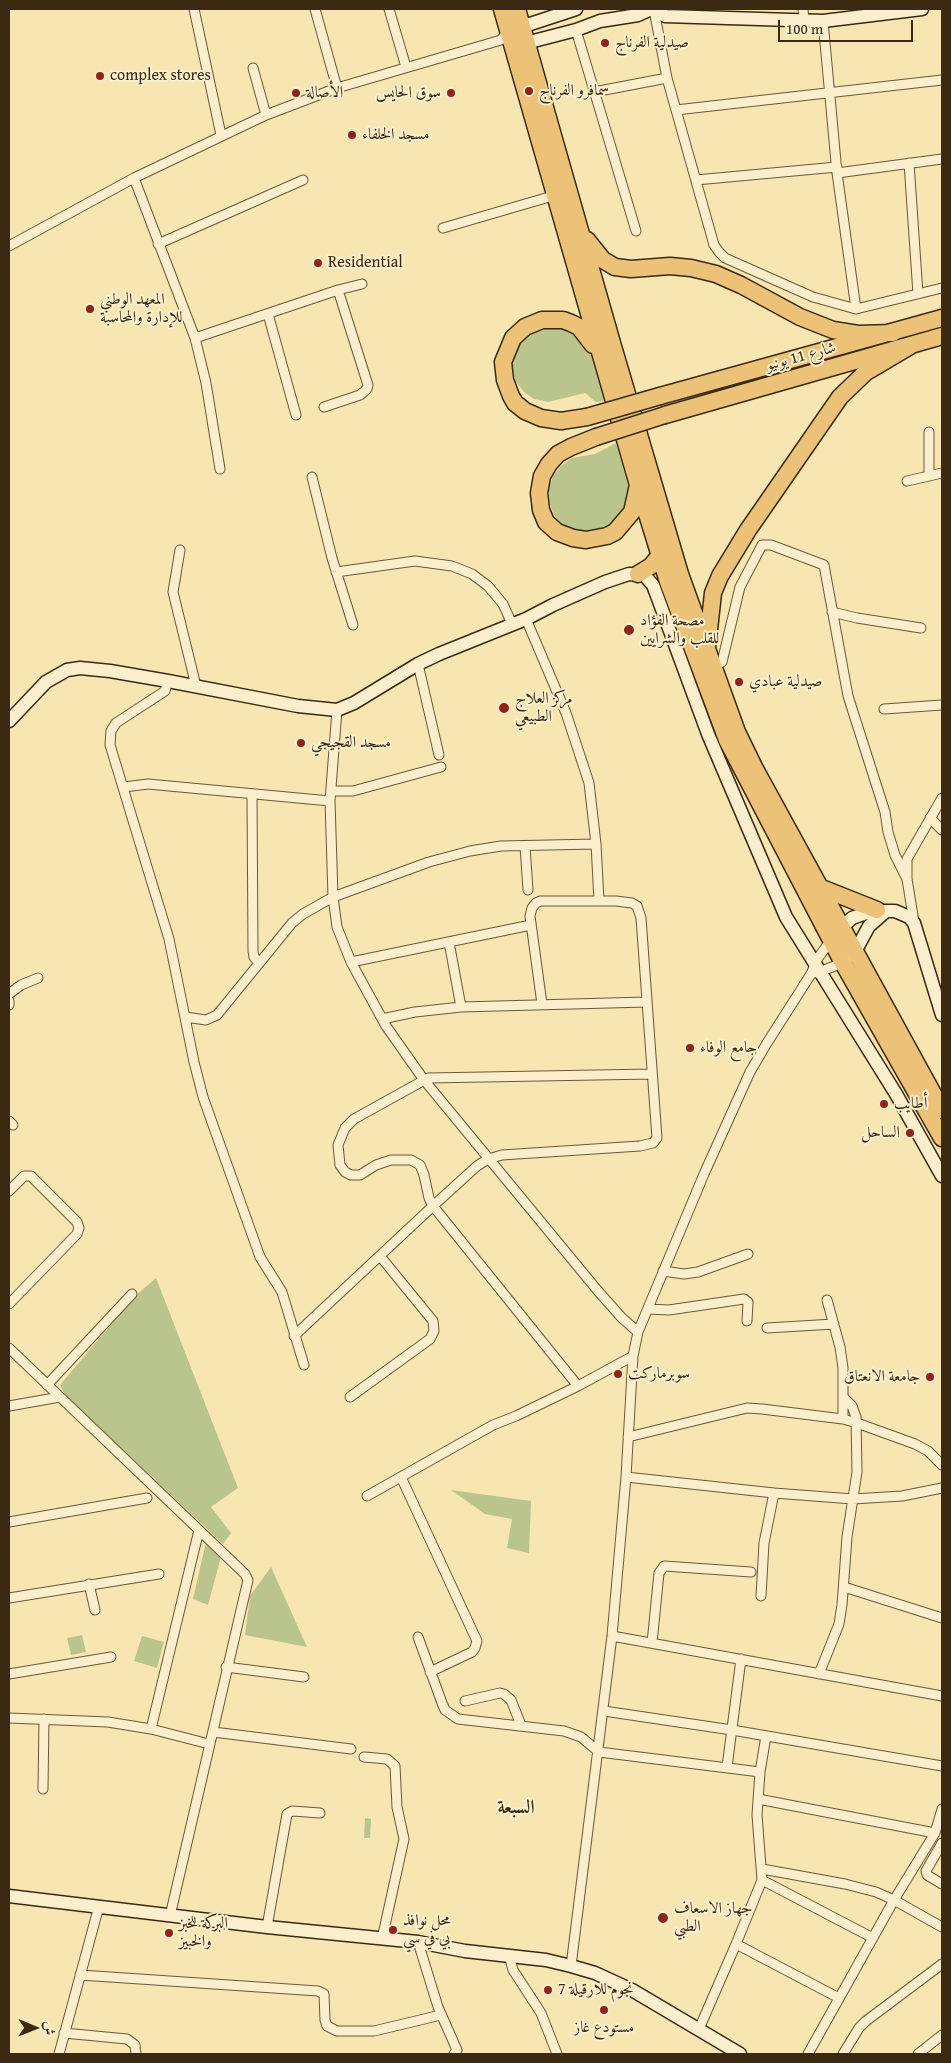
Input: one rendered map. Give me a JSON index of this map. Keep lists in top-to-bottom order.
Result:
{
  "streets": {
    "highway": ["شارع 11 يونيو"]
  },
  "districts": ["السبعة"],
  "places": [
    "صيدلية الفرناج",
    "complex stores",
    "سمافرو الفرناج",
    "الأصالة",
    "سوق الحايس",
    "مسجد الخلفاء",
    "Residential",
    "المعهد الوطني للإدارة والمحاسبة",
    "مصحة الفؤاد للقلب والشرايين",
    "صيدلية عبادي",
    "مركز العلاج الطبيعي",
    "مسجد القجيجي",
    "جامع الوفاء",
    "أطايب",
    "الساحل",
    "سوبرماركت",
    "جامعة الانعتاق",
    "جهاز الاسعاف الطبي",
    "محل نوافذ بي في سي",
    "البركة للخبز والخبيز",
    "7 نجوم للارقيلة",
    "مستودع غاز"
  ],
  "scale_bar": "100 m",
  "north": "right"
}
